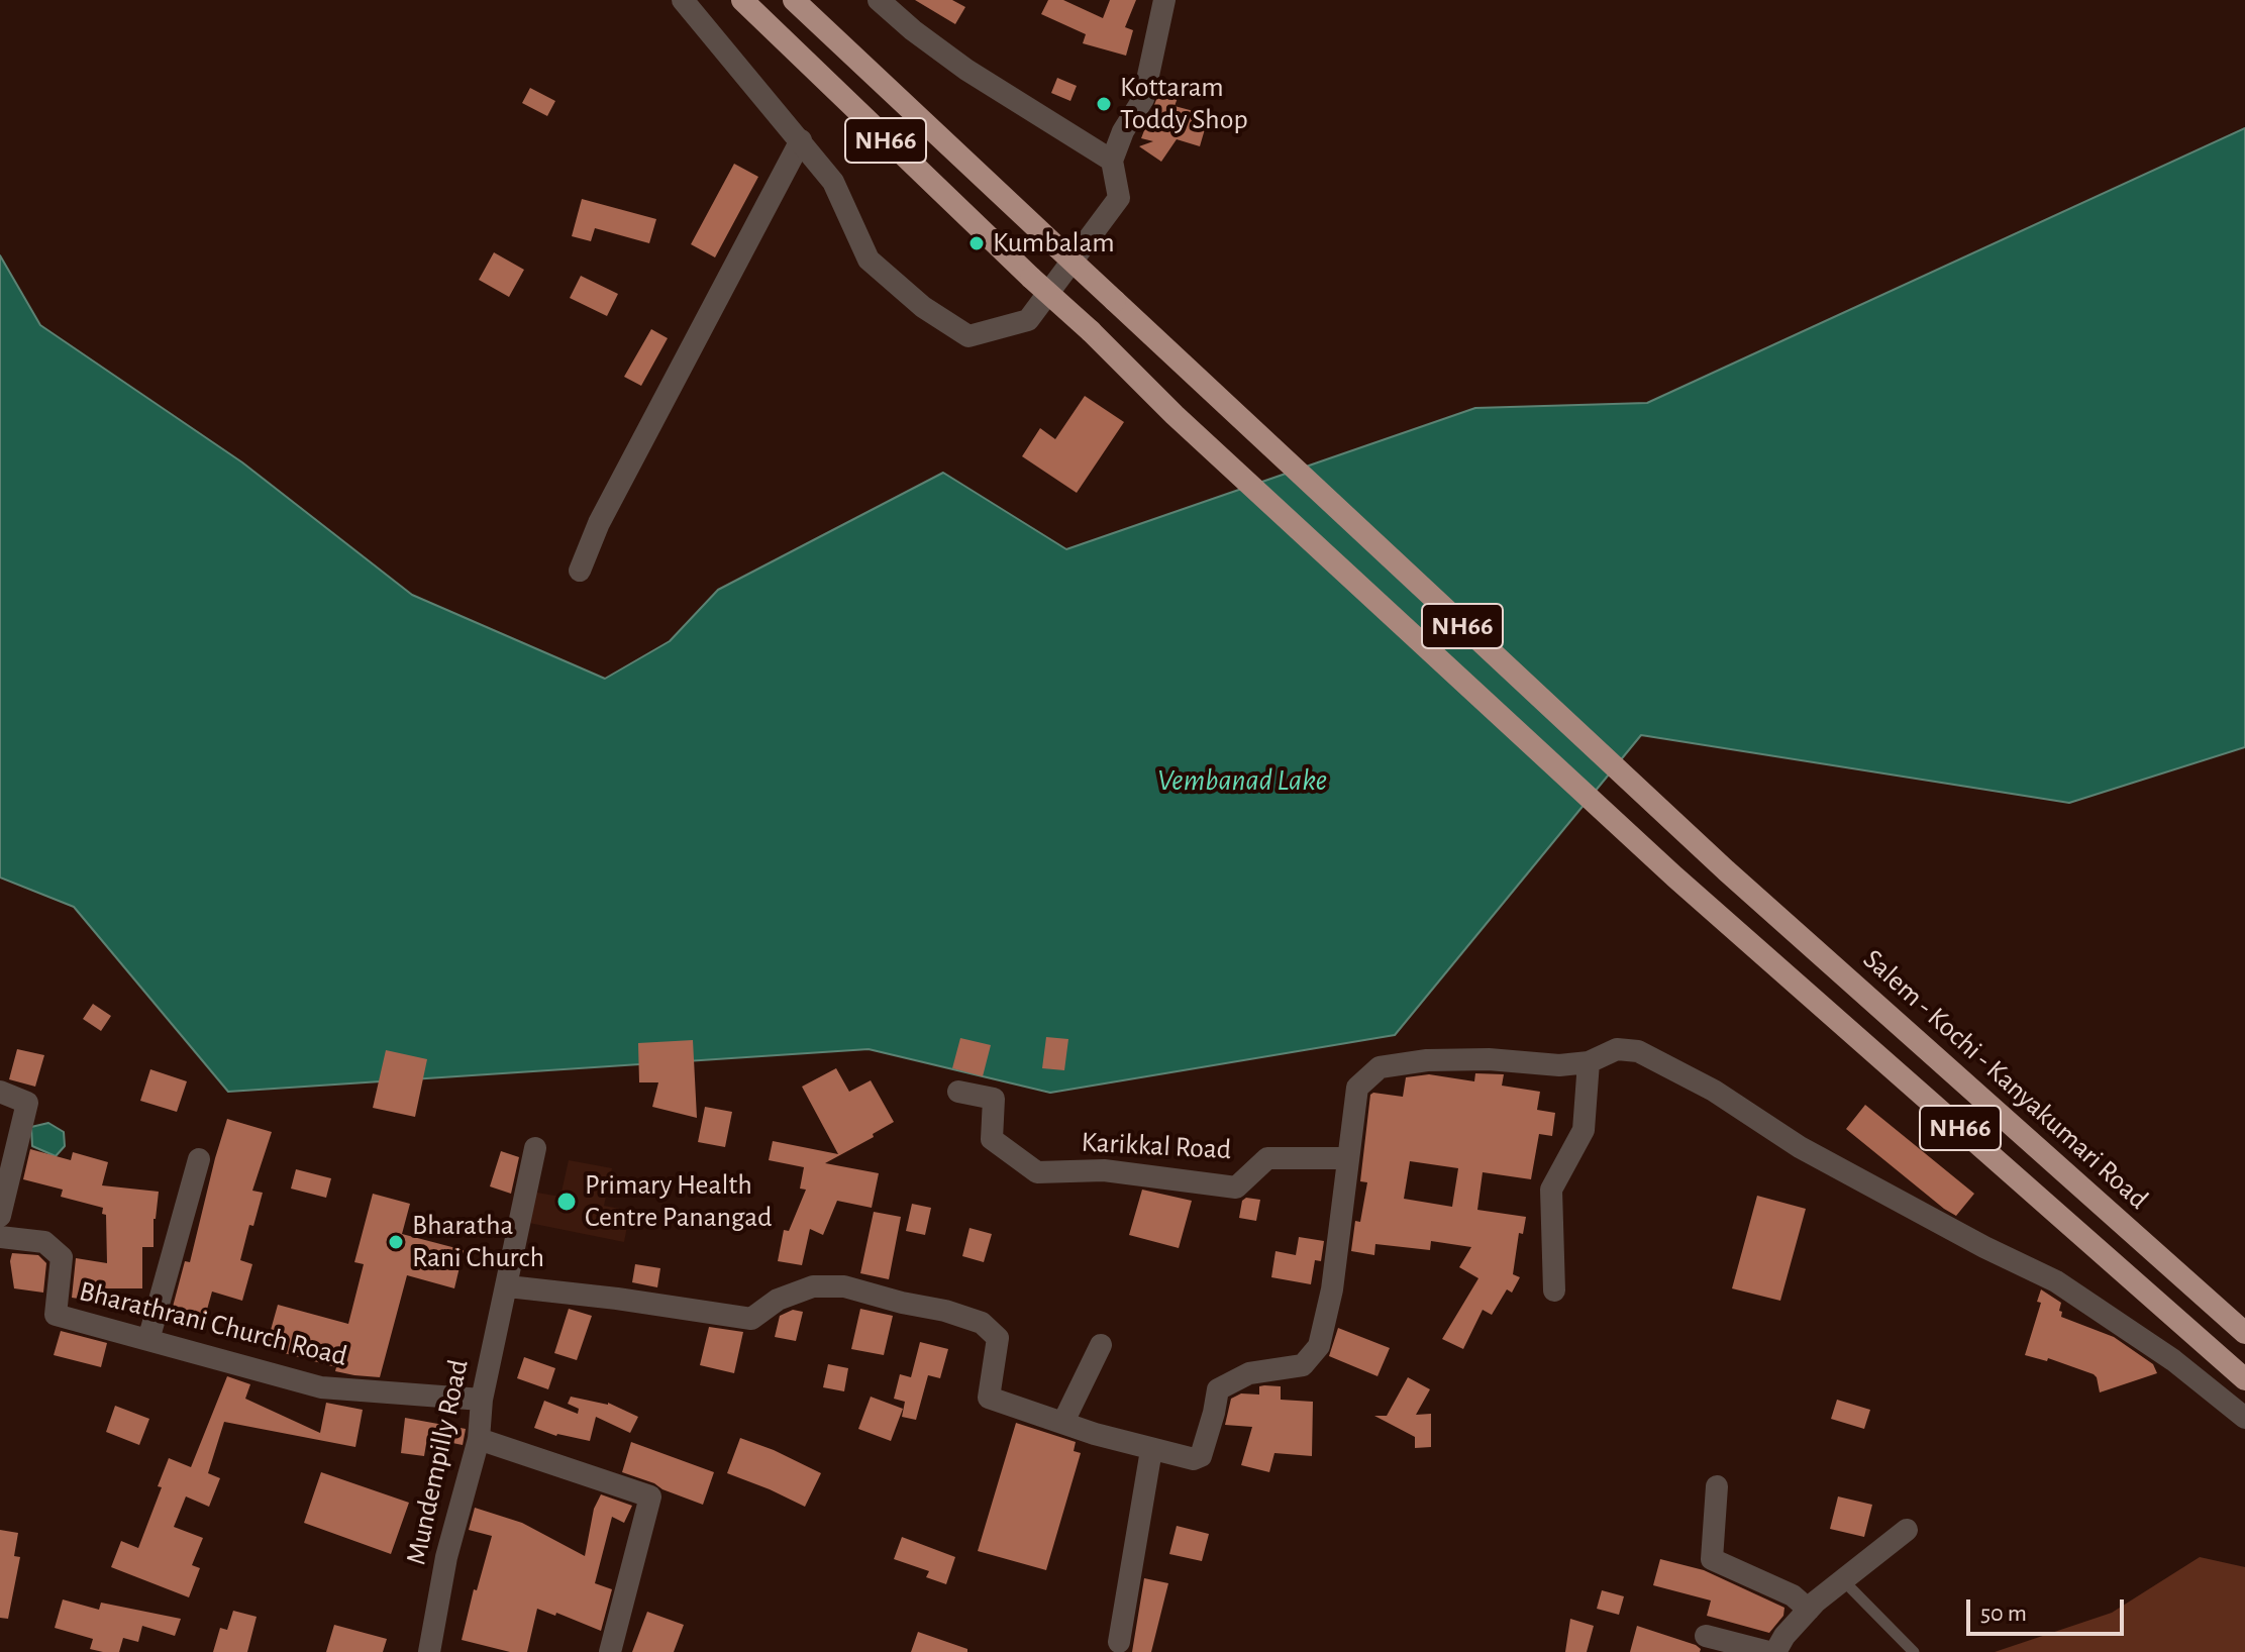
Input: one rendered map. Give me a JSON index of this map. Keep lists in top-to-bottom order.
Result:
{
  "streets": {
    "highway": ["NH66", "Salem - Kochi - Kanyakumari Road"],
    "street": ["Karikkal Road", "Bharathrani Church Road", "Mundempilly Road"]
  },
  "crossings": [
    ["Bharathrani Church Road", "Mundempilly Road"]
  ],
  "water": ["Vembanad Lake"],
  "places": [
    "Kottaram Toddy Shop",
    "Kumbalam",
    "Primary Health Centre Panangad",
    "Bharatha Rani Church"
  ],
  "scale_bar": "50 m"
}
